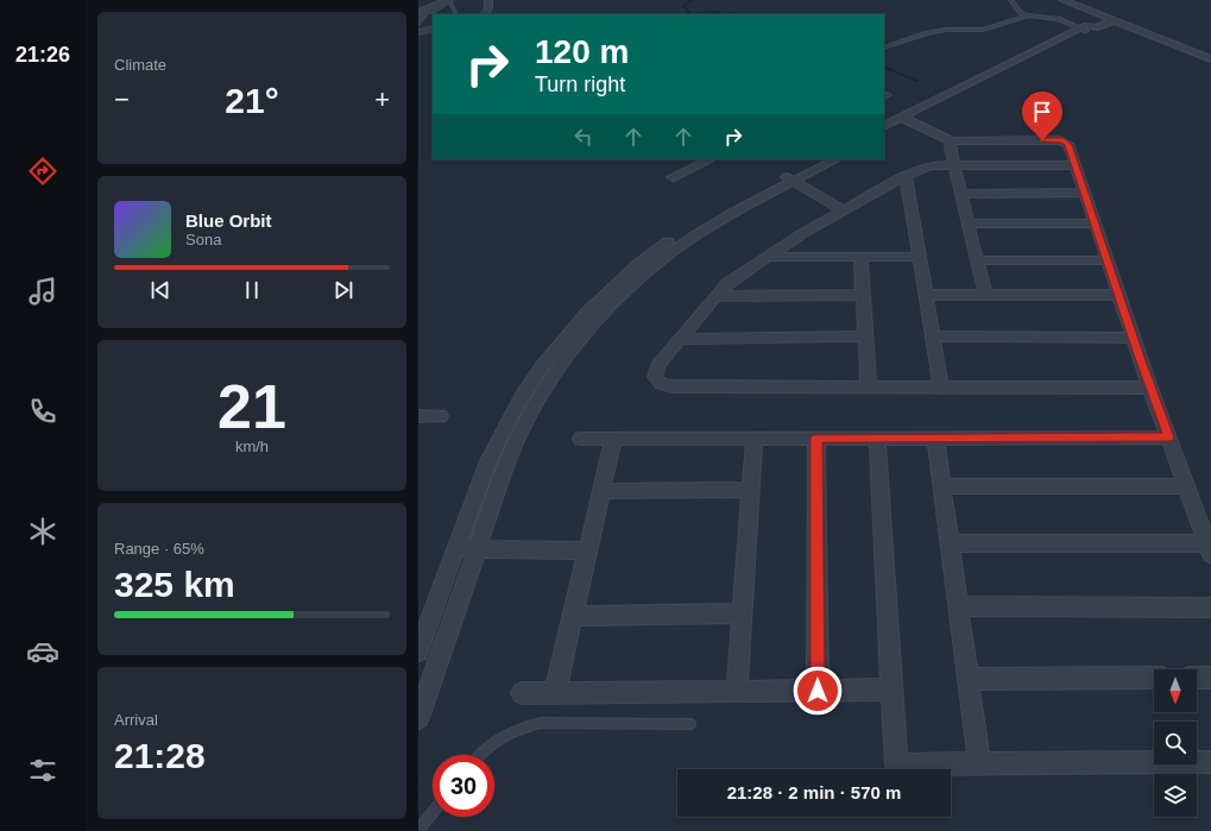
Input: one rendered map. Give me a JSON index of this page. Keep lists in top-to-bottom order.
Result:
{
  "north": "bottom",
  "page": {
    "tabs": "21:26",
    "tile": [
      "Climate",
      ["21", "km/h"],
      ["Range · 65%", "325 km"],
      ["Arrival", "21:28"]
    ],
    "turn": ["120 m", "Turn right"],
    "heat": ["−", "21°", "+"],
    "song": ["Blue Orbit", "Sona"],
    "limit": "30",
    "trip": "21:28 · 2 min · 570 m"
  }
}
